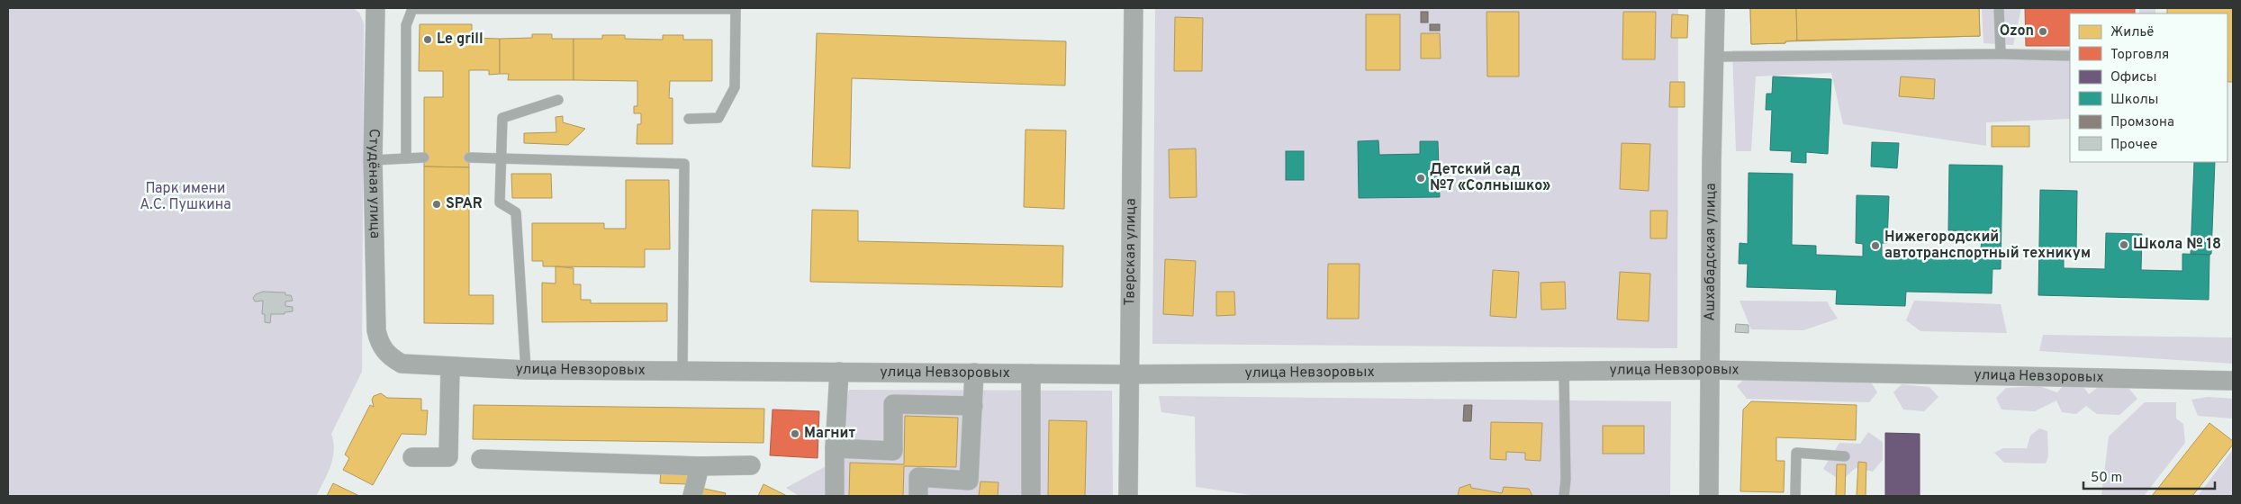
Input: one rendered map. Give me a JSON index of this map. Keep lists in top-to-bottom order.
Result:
{
  "streets": {
    "street": [
      "Студёная улица",
      "Тверская улица",
      "Ашхабадская улица",
      "улица Невзоровых"
    ]
  },
  "crossings": [
    ["Студёная улица", "улица Невзоровых"],
    ["Тверская улица", "улица Невзоровых"],
    ["Ашхабадская улица", "улица Невзоровых"]
  ],
  "parks": ["Парк имени А.С. Пушкина"],
  "places": [
    "Ozon",
    "Le grill",
    "Детский сад №7 «Солнышко»",
    "SPAR",
    "Школа № 18",
    "Нижегородский автотранспортный техникум",
    "Магнит"
  ],
  "legend": [
    "Жильё",
    "Торговля",
    "Офисы",
    "Школы",
    "Промзона",
    "Прочее"
  ],
  "scale_bar": "50 m"
}
